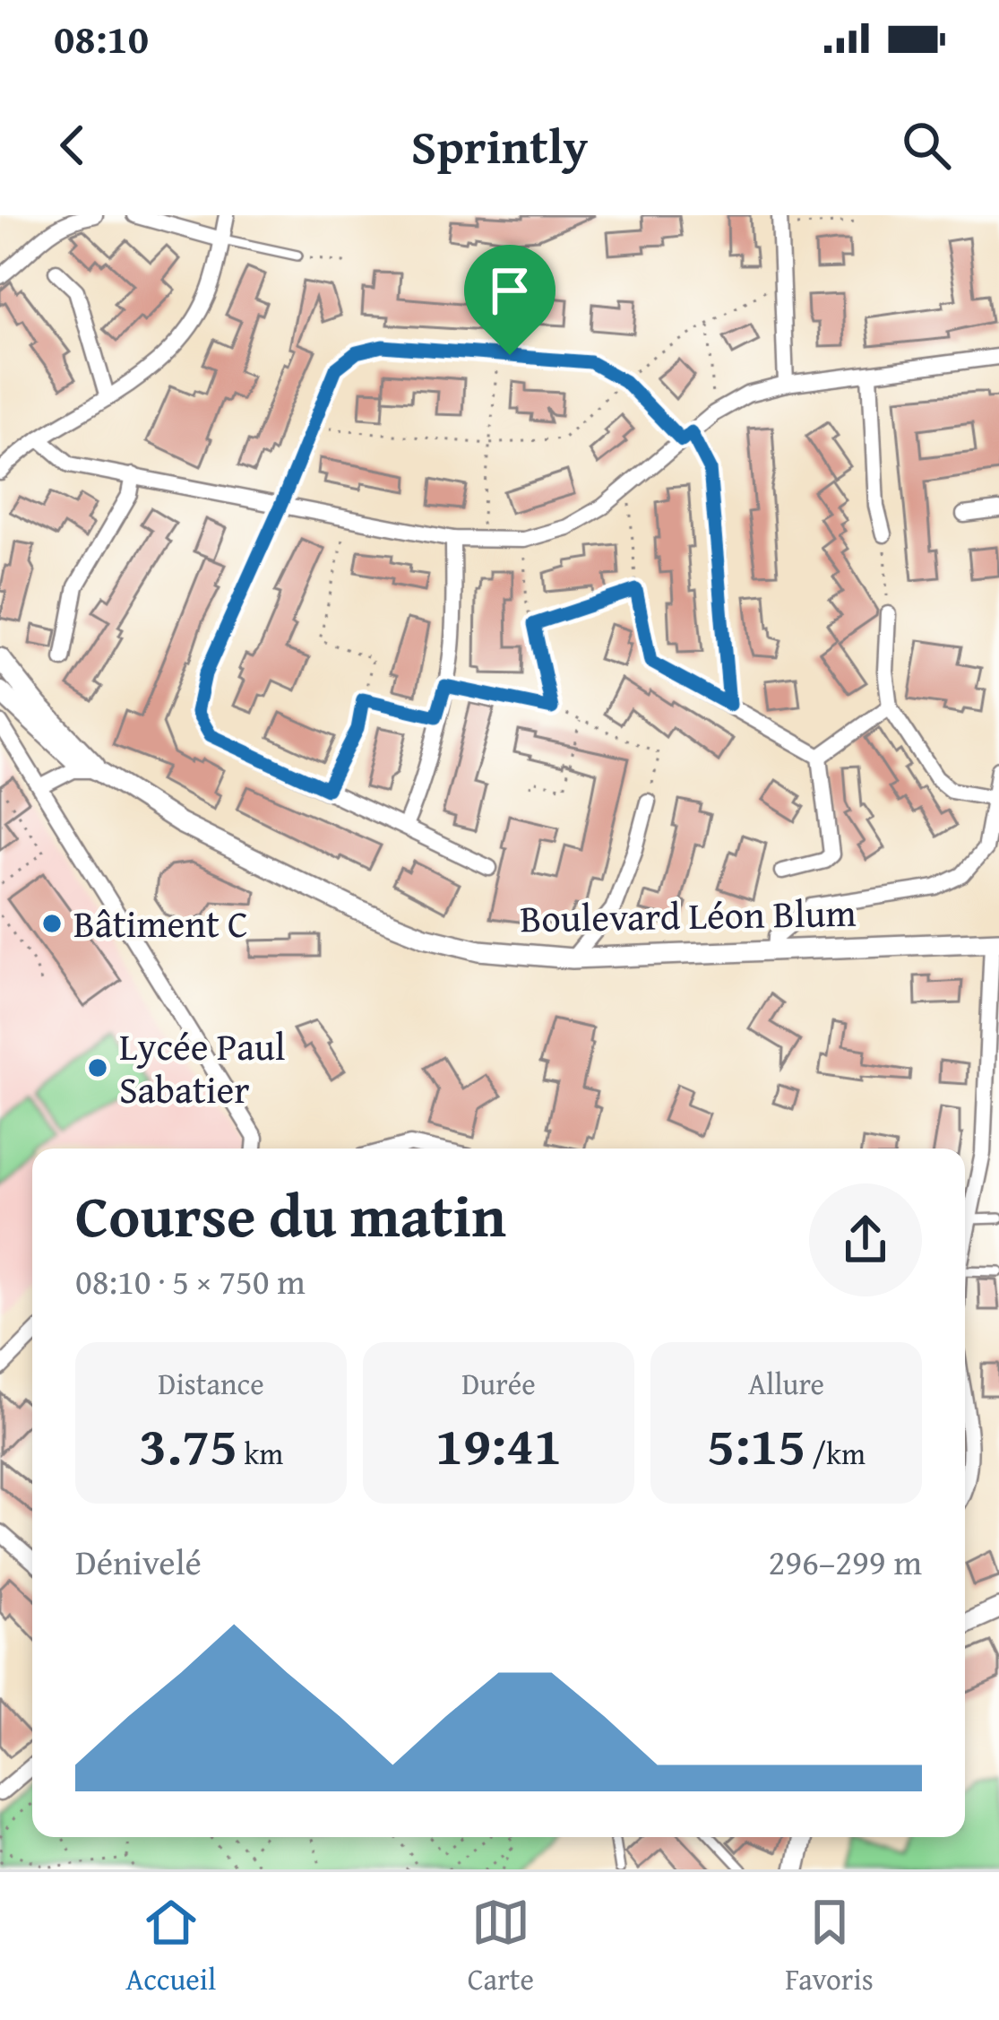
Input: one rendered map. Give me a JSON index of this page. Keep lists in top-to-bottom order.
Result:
{
  "streets": {
    "street": ["Boulevard Léon Blum"]
  },
  "places": ["Bâtiment C", "Lycée Paul Sabatier"],
  "page": {
    "status": "08:10",
    "header": "Sprintly",
    "heading": ["Course du matin", "08:10 · 5 × 750 m"],
    "stats": [
      ["Distance", "3.75 km"],
      ["Durée", "19:41"],
      ["Allure", "5:15 /km"]
    ],
    "chart": ["Dénivelé", "296–299 m"],
    "tabs": ["Accueil", "Carte", "Favoris"]
  }
}
